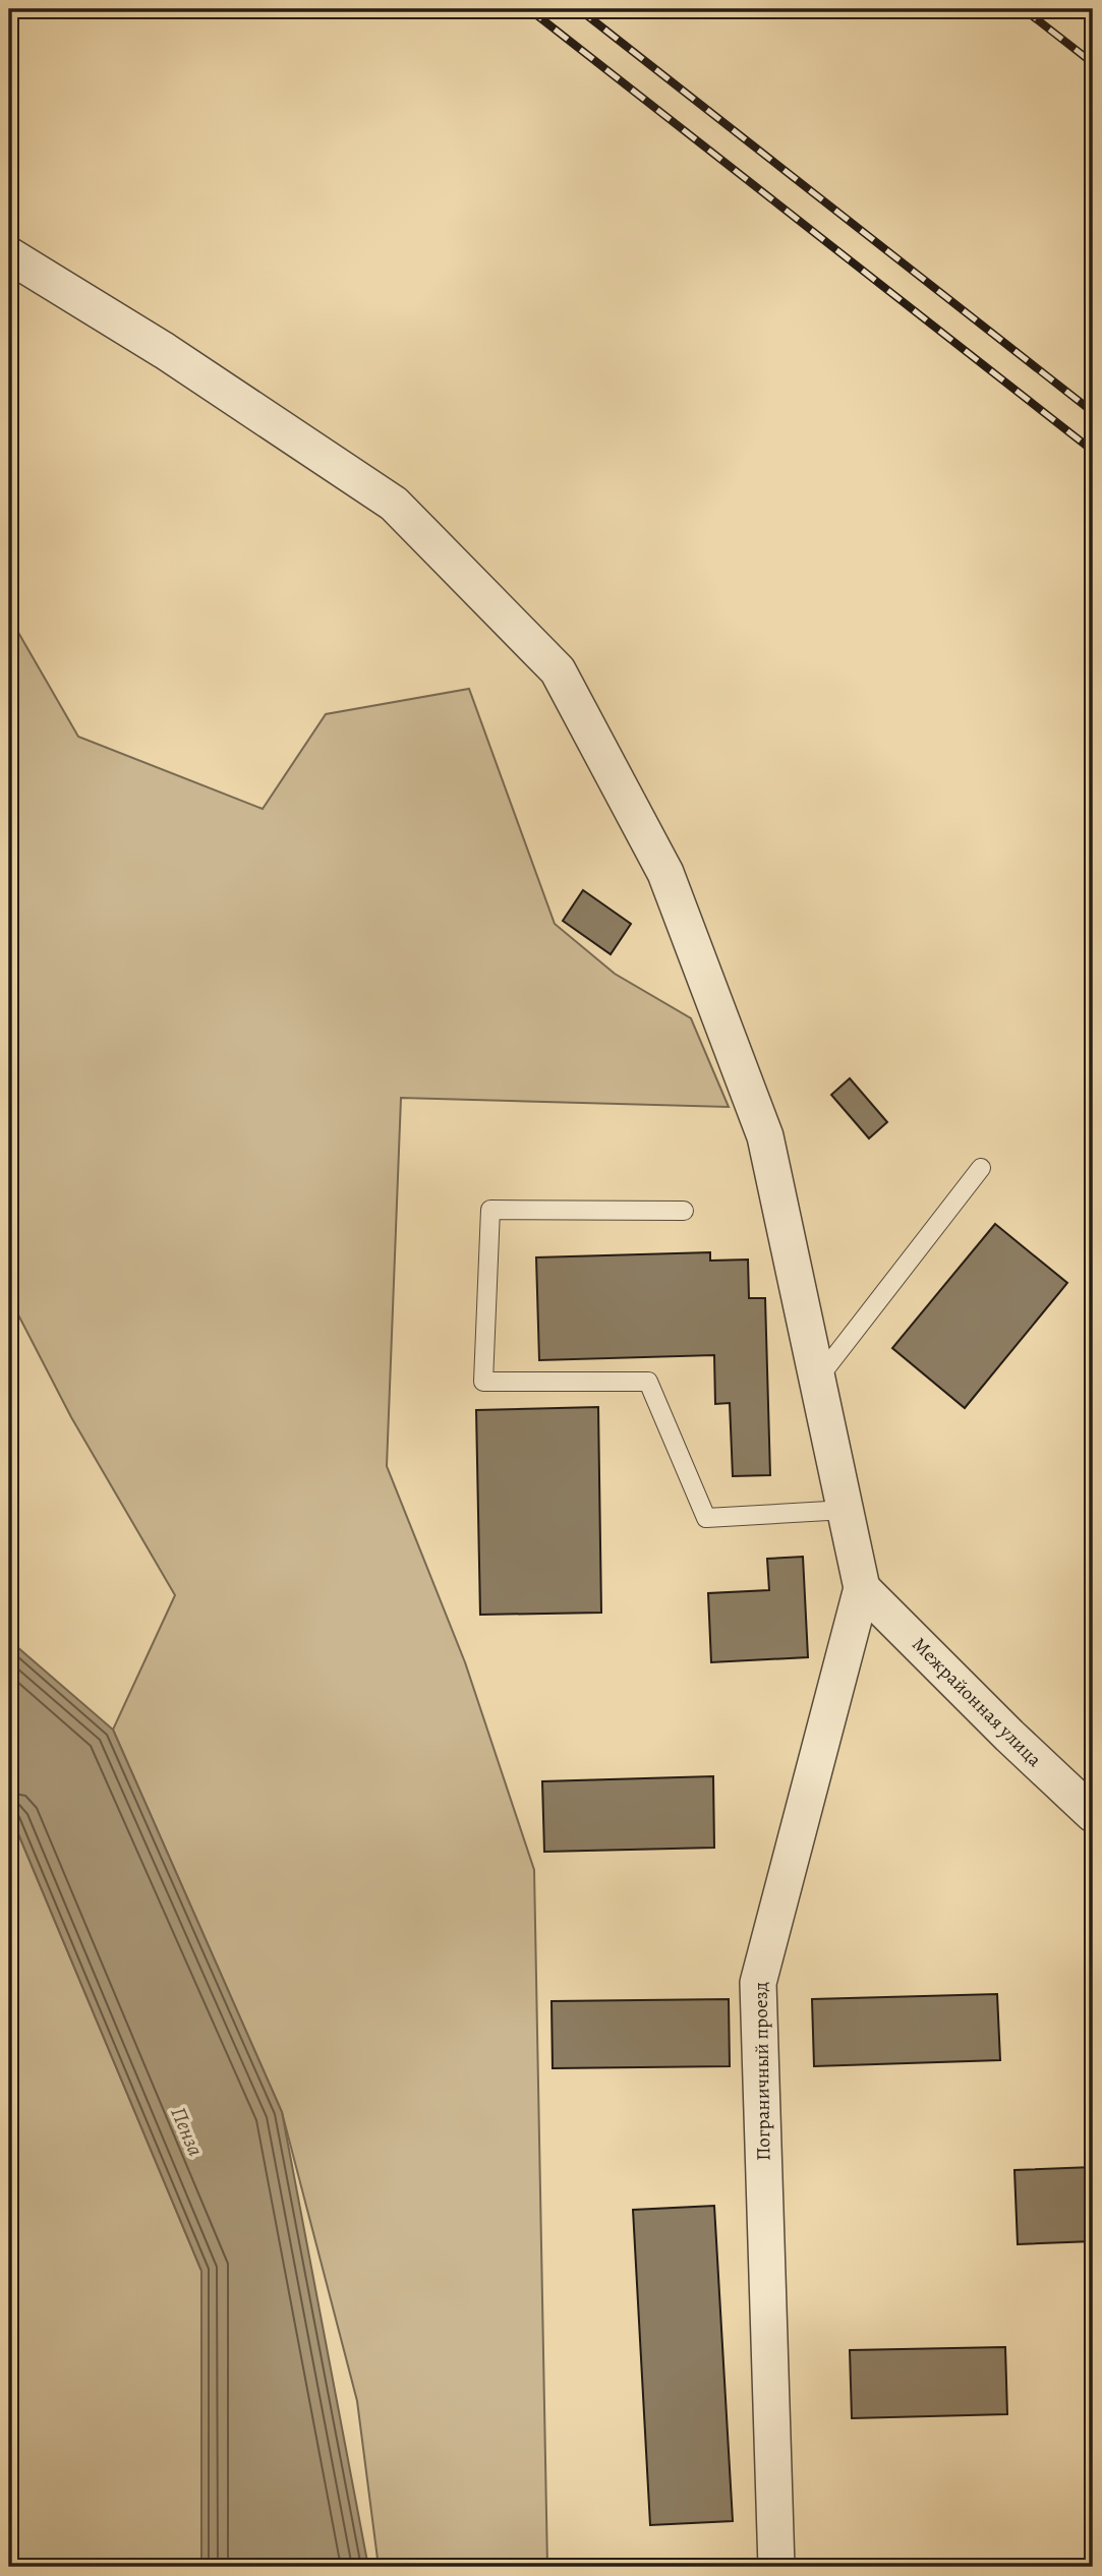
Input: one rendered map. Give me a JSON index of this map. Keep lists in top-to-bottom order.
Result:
{
  "streets": {
    "street": ["Межрайонная улица", "Пограничный проезд"]
  },
  "crossings": [
    ["Межрайонная улица", "Пограничный проезд"]
  ],
  "water": ["Пенза"]
}
